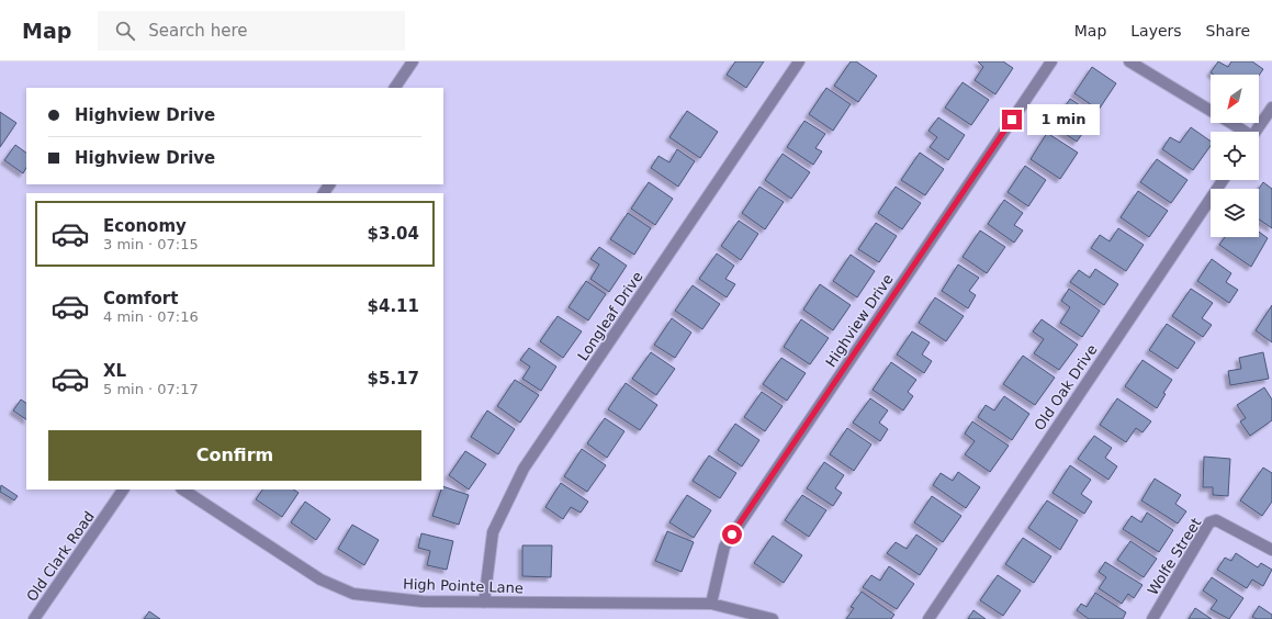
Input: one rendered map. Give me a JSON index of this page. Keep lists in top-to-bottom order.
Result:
{
  "streets": {
    "street": [
      "Longleaf Drive",
      "Highview Drive",
      "Old Oak Drive",
      "Old Clark Road",
      "Wolfe Street",
      "High Pointe Lane"
    ]
  },
  "crossings": [
    ["Longleaf Drive", "High Pointe Lane"],
    ["Highview Drive", "High Pointe Lane"]
  ],
  "north": "bottom left",
  "page": {
    "header": "Map",
    "search": "Search here",
    "nav": ["Map", "Layers", "Share"],
    "banner": ["Highview Drive", "Highview Drive"],
    "bubble": "1 min",
    "list": [
      {
        "name": "Economy",
        "note": "3 min · 07:15",
        "value": "$3.04"
      },
      {
        "name": "Comfort",
        "note": "4 min · 07:16",
        "value": "$4.11"
      },
      {
        "name": "XL",
        "note": "5 min · 07:17",
        "value": "$5.17"
      }
    ],
    "buttons": "Confirm"
  }
}
